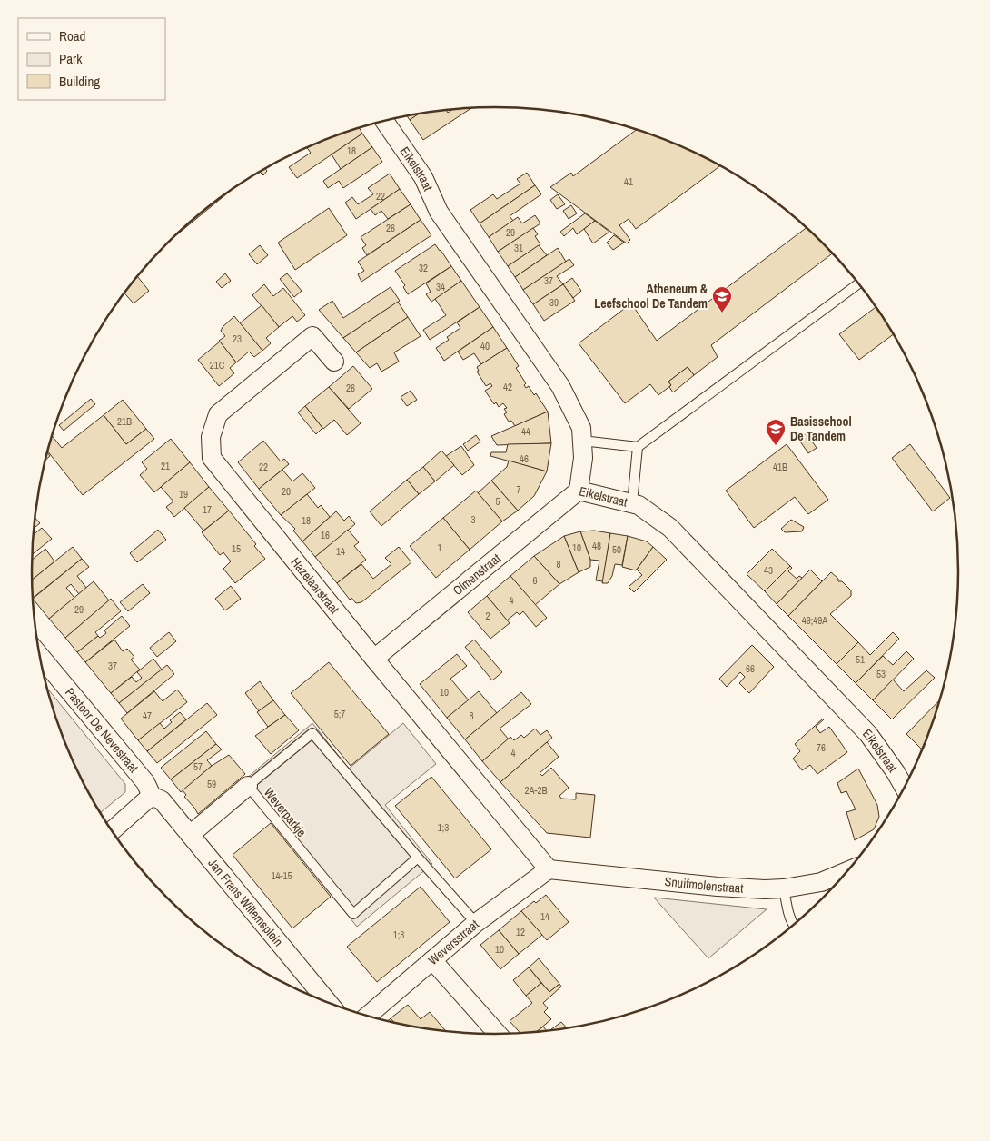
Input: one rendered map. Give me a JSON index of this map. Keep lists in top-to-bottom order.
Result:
{
  "streets": {
    "street": [
      "Eikelstraat",
      "Olmenstraat",
      "Hazelaarstraat",
      "Pastoor De Nevestraat",
      "Snuifmolenstraat",
      "Jan Frans Willemsplein",
      "Weversstraat"
    ],
    "lane": ["Weverparkje"]
  },
  "crossings": [
    ["Eikelstraat", "Olmenstraat"],
    ["Olmenstraat", "Hazelaarstraat"],
    ["Hazelaarstraat", "Snuifmolenstraat"],
    ["Hazelaarstraat", "Weversstraat"],
    ["Pastoor De Nevestraat", "Jan Frans Willemsplein"],
    ["Weverparkje", "Weversstraat"],
    ["Snuifmolenstraat", "Weversstraat"]
  ],
  "places": {
    "school or university": ["Atheneum & Leefschool De Tandem", "Basisschool De Tandem"]
  },
  "house_numbers": [
    "18",
    "41",
    "22",
    "26",
    "29",
    "31",
    "32",
    "37",
    "34",
    "39",
    "23",
    "40",
    "21C",
    "42",
    "26",
    "21B",
    "44",
    "46",
    "21",
    "22",
    "41B",
    "7",
    "20",
    "19",
    "5",
    "17",
    "3",
    "18",
    "16",
    "48",
    "1",
    "10",
    "15",
    "50",
    "14",
    "8",
    "43",
    "6",
    "4",
    "29",
    "2",
    "49;49A",
    "51",
    "37",
    "66",
    "53",
    "10",
    "5;7",
    "47",
    "8",
    "76",
    "4",
    "57",
    "59",
    "2A-2B",
    "1;3",
    "14-15",
    "14",
    "12",
    "1;3",
    "10"
  ],
  "legend": ["Road", "Park", "Building"]
}
